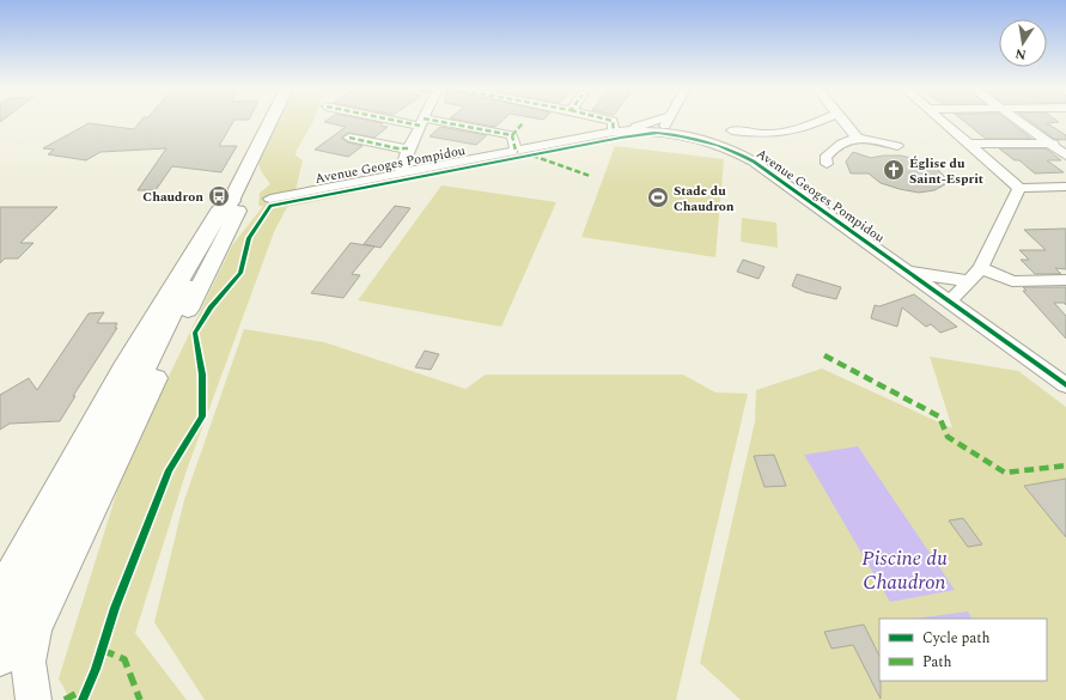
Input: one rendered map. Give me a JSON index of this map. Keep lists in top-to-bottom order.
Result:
{
  "streets": {
    "street": ["Avenue Geoges Pompidou"]
  },
  "water": ["Piscine du Chaudron"],
  "places": {
    "church": ["Église du Saint-Esprit"],
    "bus stop": ["Chaudron"],
    "sports": ["Stade du Chaudron"]
  },
  "legend": ["Cycle path", "Path"],
  "north": "bottom"
}
